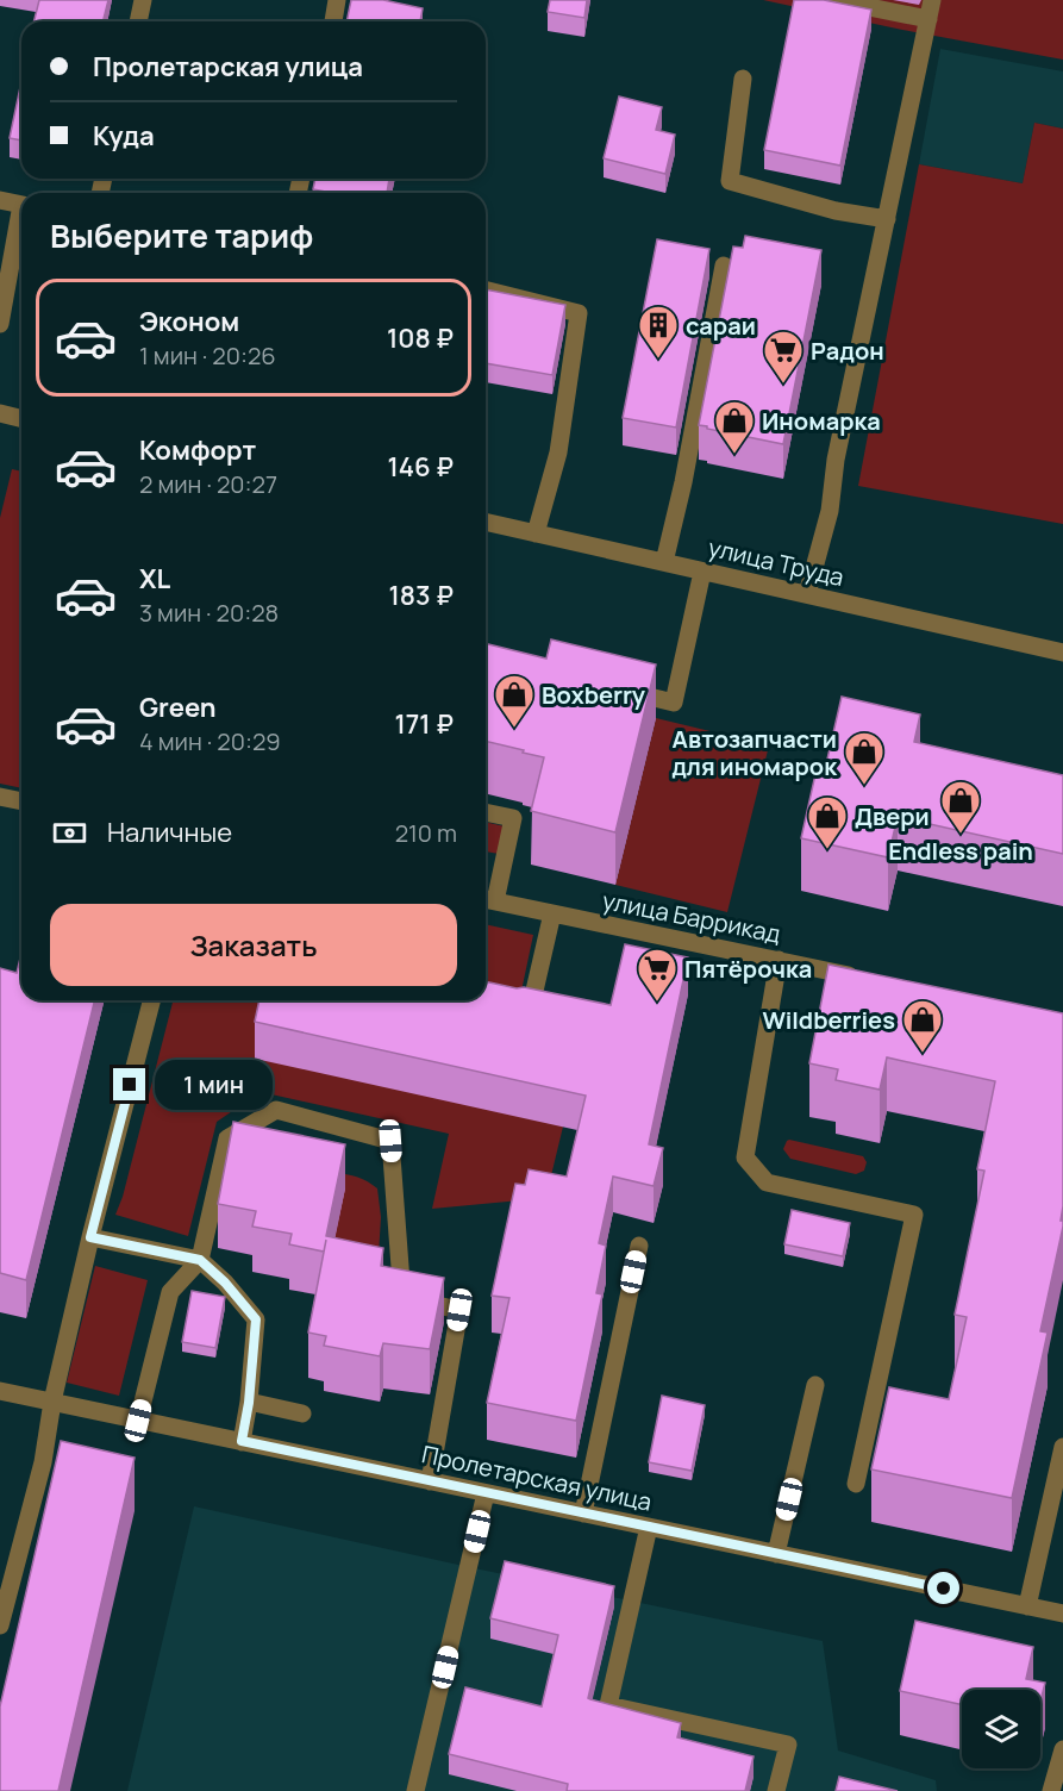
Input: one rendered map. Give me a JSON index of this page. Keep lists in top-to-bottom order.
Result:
{
  "streets": {
    "street": ["улица Труда", "улица Баррикад", "Пролетарская улица"]
  },
  "places": {
    "building": ["сараи"],
    "supermarket": ["Радон", "Пятёрочка"],
    "shop": [
      "Иномарка",
      "Boxberry",
      "Автозапчасти для иномарок",
      "Endless pain",
      "Двери",
      "Wildberries"
    ]
  },
  "page": {
    "banner": ["Пролетарская улица", "Куда"],
    "heading": "Выберите тариф",
    "list": [
      {
        "name": "Эконом",
        "note": "1 мин · 20:26",
        "value": "108 ₽"
      },
      {
        "name": "Комфорт",
        "note": "2 мин · 20:27",
        "value": "146 ₽"
      },
      {
        "name": "XL",
        "note": "3 мин · 20:28",
        "value": "183 ₽"
      },
      {
        "name": "Green",
        "note": "4 мин · 20:29",
        "value": "171 ₽"
      }
    ],
    "pay": ["Наличные", "210 m"],
    "buttons": "Заказать",
    "bubble": "1 мин"
  }
}
